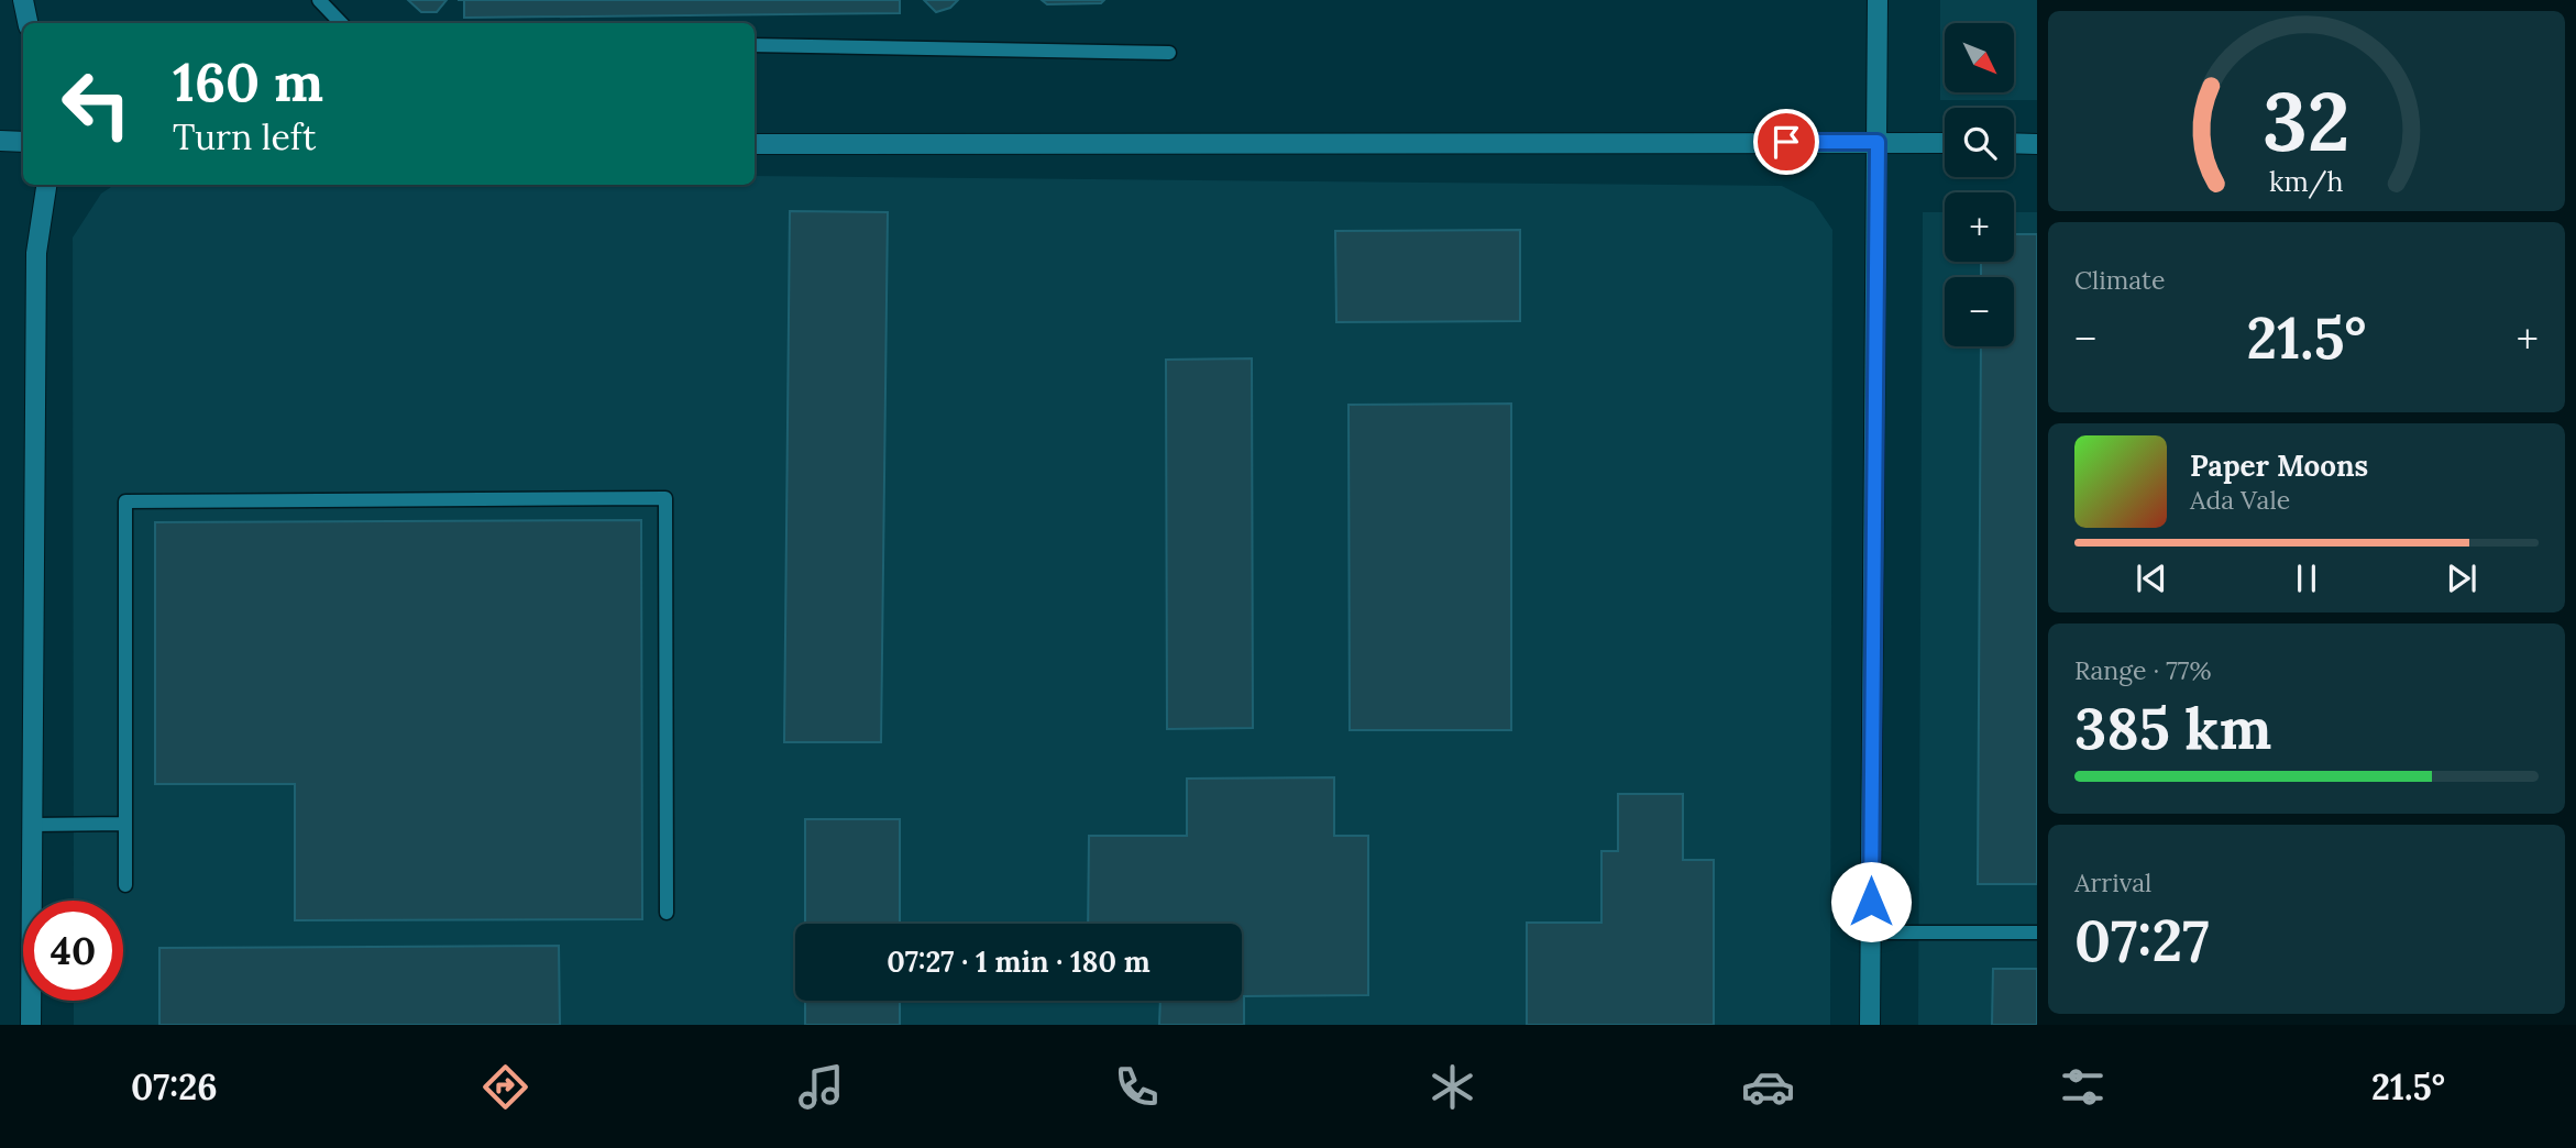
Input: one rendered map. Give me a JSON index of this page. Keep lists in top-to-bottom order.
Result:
{
  "north": "bottom right",
  "page": {
    "map_buttons": ["+", "−"],
    "turn": ["160 m", "Turn left"],
    "tile": [
      "Climate",
      ["Range · 77%", "385 km"],
      ["Arrival", "07:27"]
    ],
    "heat": ["−", "21.5°", "+"],
    "song": ["Paper Moons", "Ada Vale"],
    "limit": "40",
    "trip": "07:27 · 1 min · 180 m",
    "tabs": ["07:26", "21.5°"],
    "gauge": ["32", "km/h"]
  }
}
